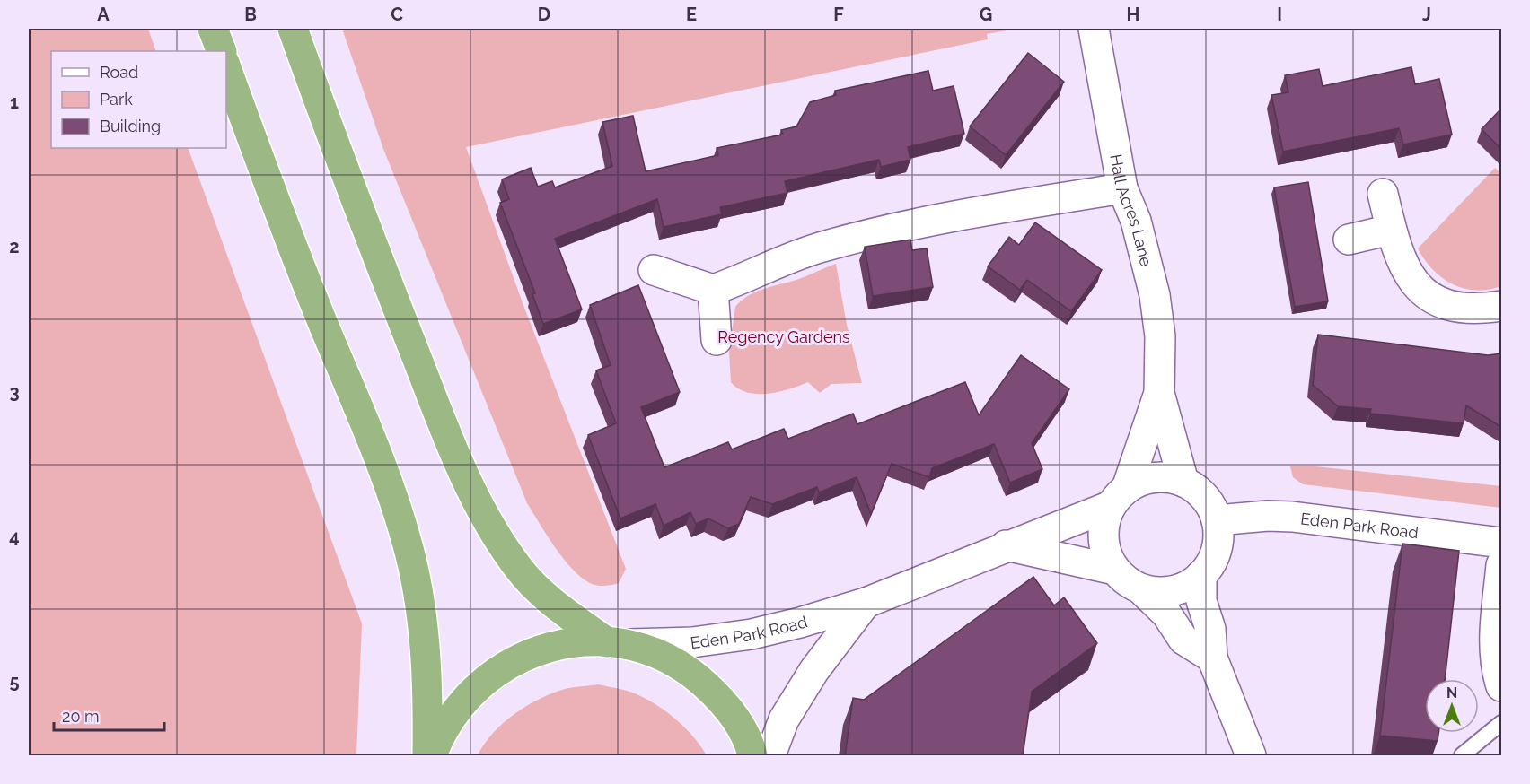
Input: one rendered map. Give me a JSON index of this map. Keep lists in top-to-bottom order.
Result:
{
  "streets": {
    "street": ["Hall Acres Lane", "Eden Park Road"]
  },
  "crossings": [
    ["Hall Acres Lane", "Eden Park Road"]
  ],
  "parks": ["Regency Gardens"],
  "legend": ["Road", "Park", "Building"],
  "scale_bar": "20 m",
  "north": "top",
  "grid": {
    "columns": [
      "A",
      "B",
      "C",
      "D",
      "E",
      "F",
      "G",
      "H",
      "I",
      "J"
    ],
    "rows": [
      "1",
      "2",
      "3",
      "4",
      "5"
    ]
  }
}
